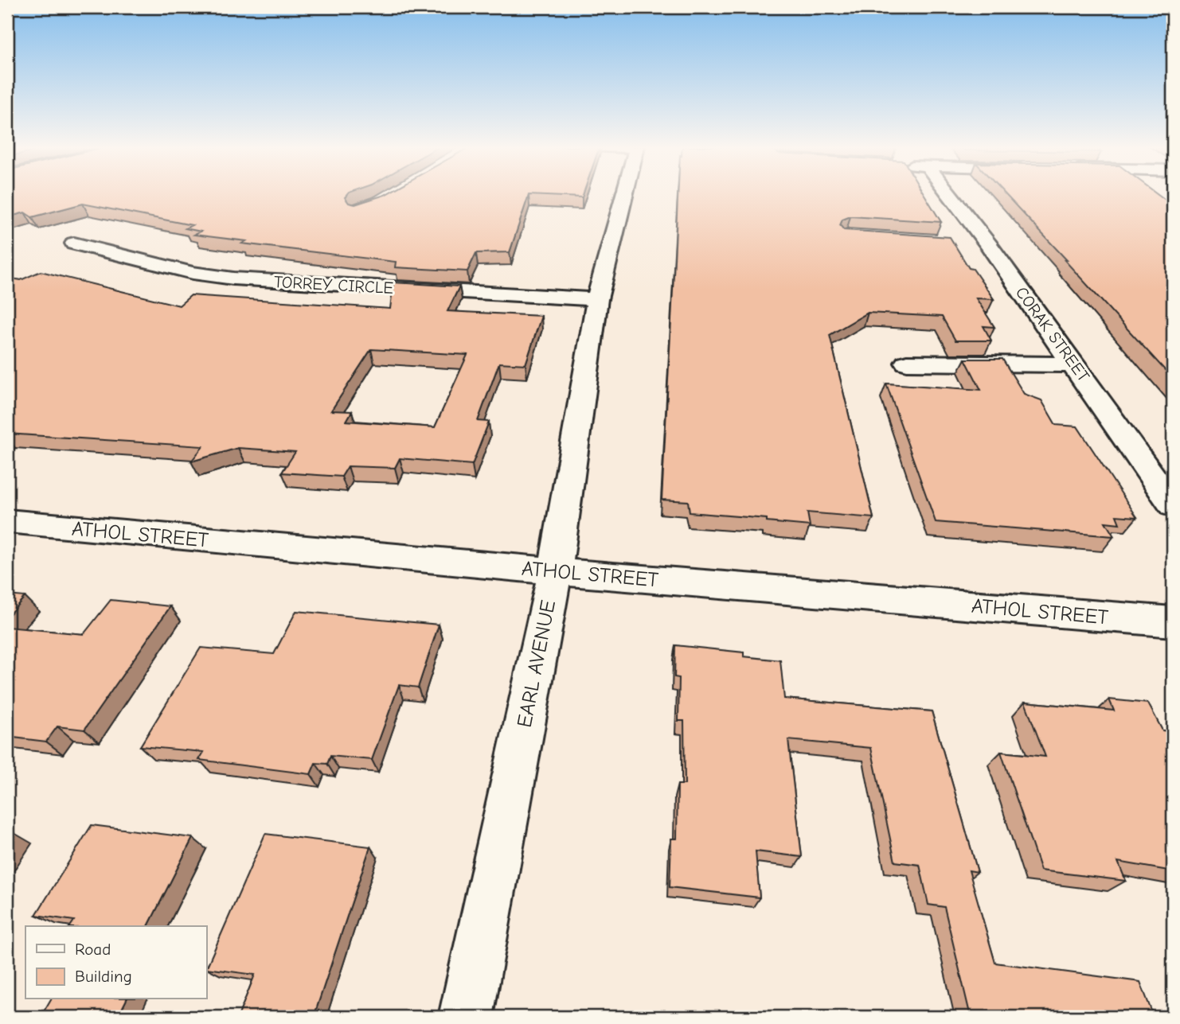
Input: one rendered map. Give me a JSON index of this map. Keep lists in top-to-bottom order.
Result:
{
  "streets": {
    "street": [
      "TORREY CIRCLE",
      "CORAK STREET",
      "ATHOL STREET",
      "EARL AVENUE"
    ]
  },
  "crossings": [
    ["TORREY CIRCLE", "EARL AVENUE"],
    ["ATHOL STREET", "EARL AVENUE"]
  ],
  "legend": ["Road", "Building"]
}
